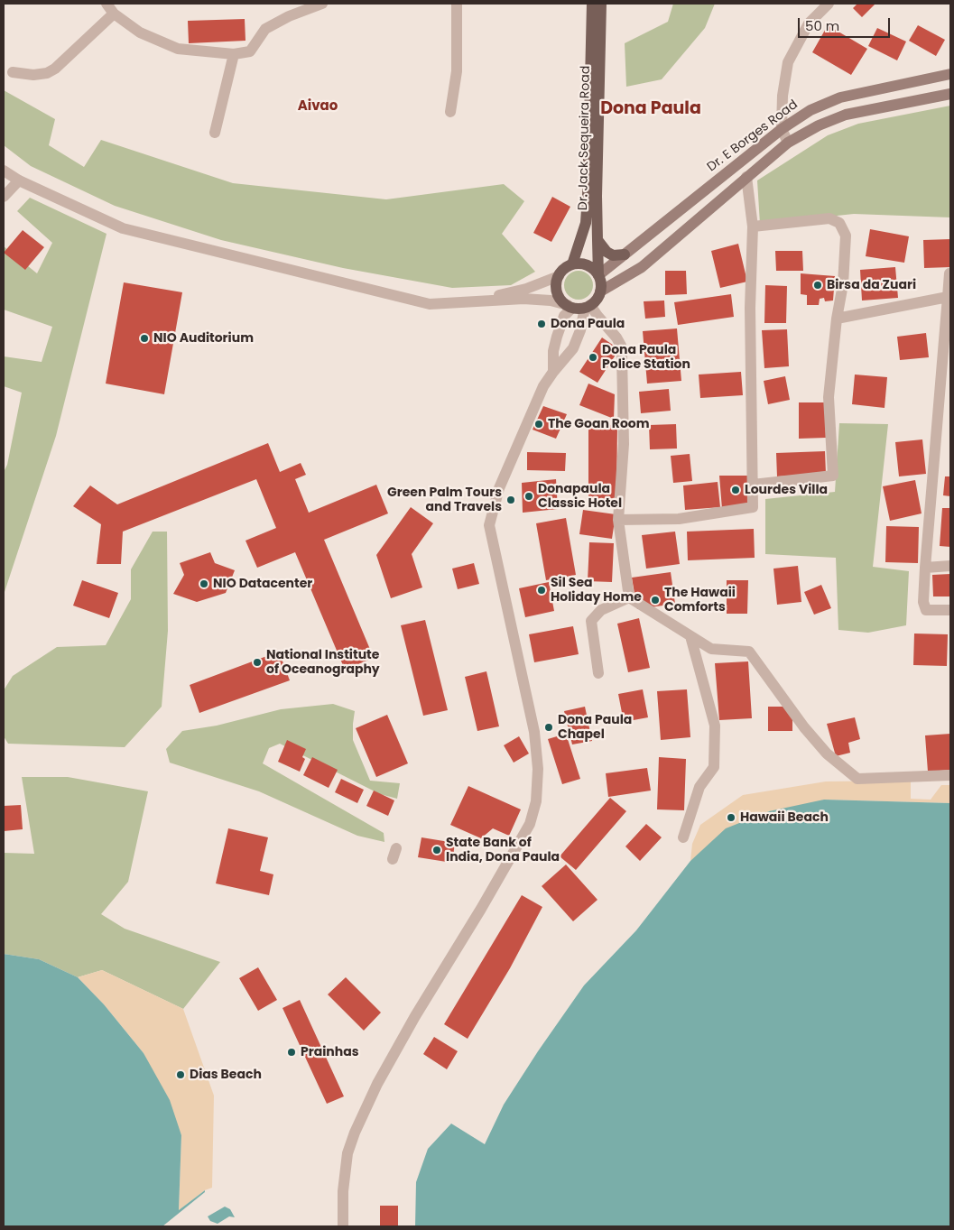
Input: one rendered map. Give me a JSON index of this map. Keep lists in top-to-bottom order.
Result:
{
  "streets": {
    "main road": ["Dr. E Borges Road", "Dr. Jack Sequeira Road"]
  },
  "crossings": [
    ["Dr. E Borges Road", "Dr. Jack Sequeira Road"]
  ],
  "districts": ["Aivao", "Dona Paula"],
  "places": [
    "Birsa da Zuari",
    "Dona Paula",
    "NIO Auditorium",
    "Dona Paula Police Station",
    "The Goan Room",
    "Lourdes Villa",
    "Donapaula Classic Hotel",
    "Green Palm Tours and Travels",
    "NIO Datacenter",
    "Sil Sea Holiday Home",
    "The Hawaii Comforts",
    "National Institute of Oceanography",
    "Dona Paula Chapel",
    "Hawaii Beach",
    "State Bank of India, Dona Paula",
    "Prainhas",
    "Dias Beach"
  ],
  "scale_bar": "50 m"
}
